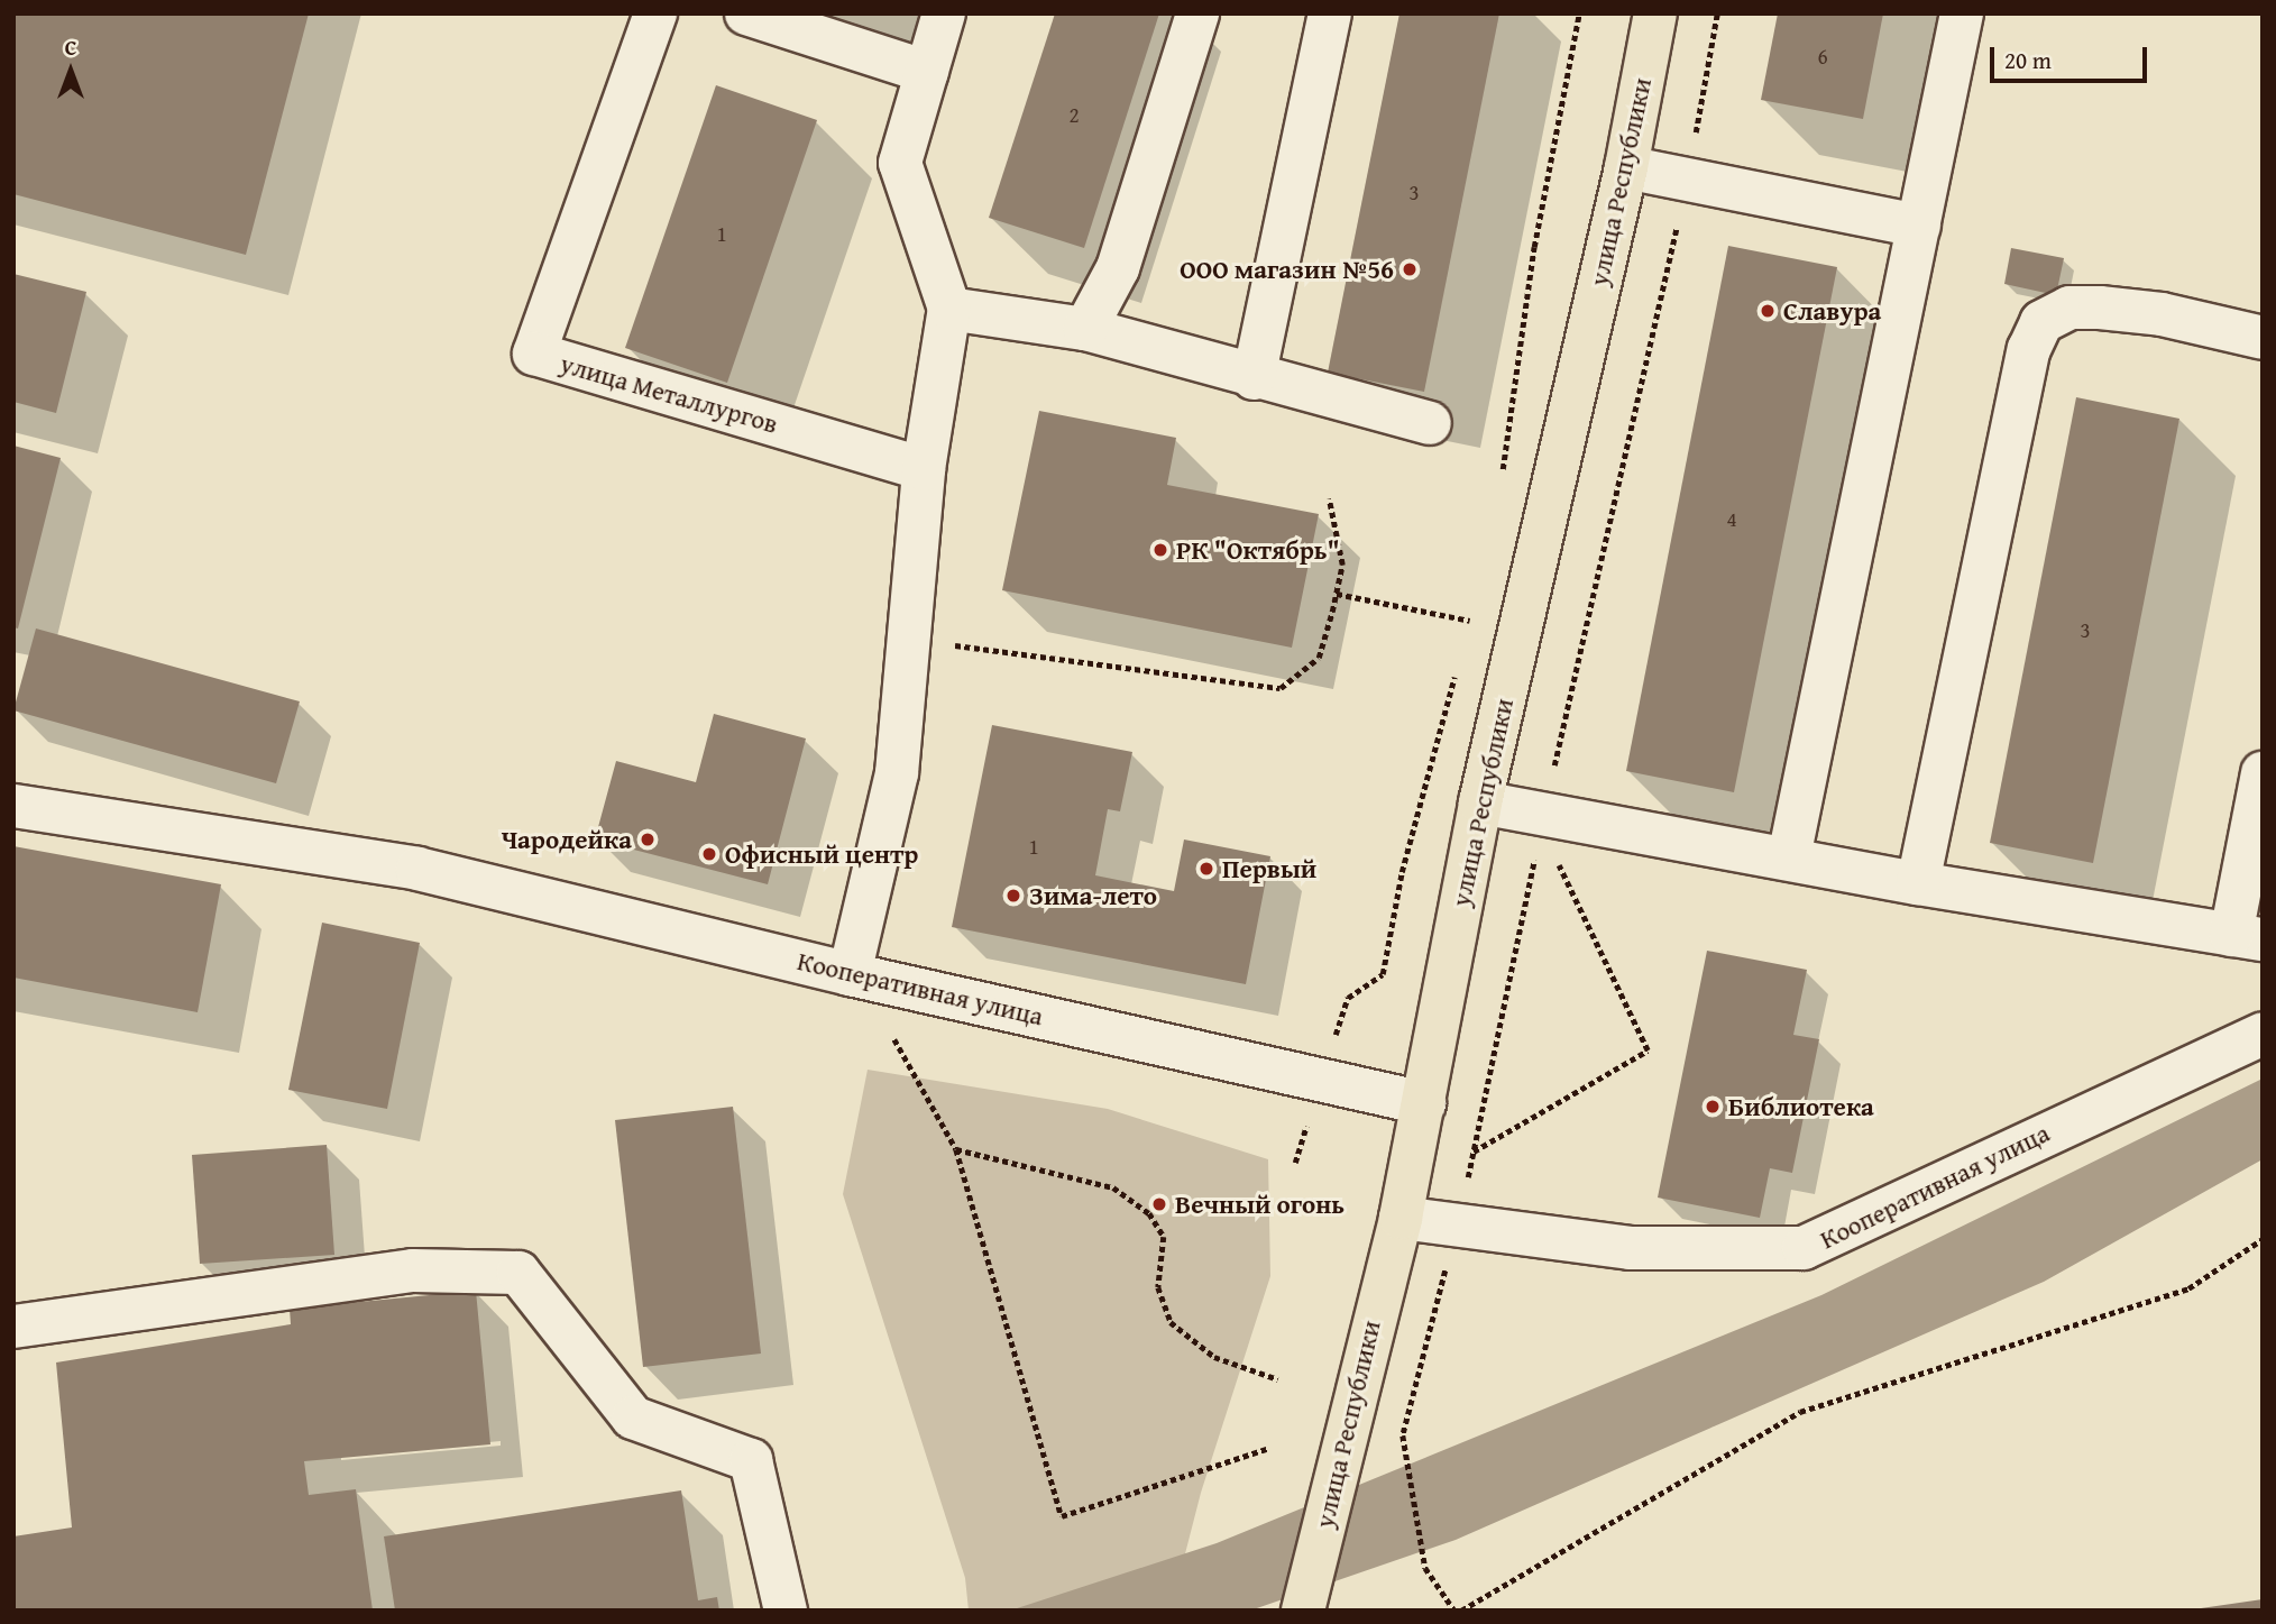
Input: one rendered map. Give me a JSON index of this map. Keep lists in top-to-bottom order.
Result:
{
  "streets": {
    "main road": ["улица Республики"],
    "street": ["улица Металлургов", "Кооперативная улица"]
  },
  "crossings": [
    ["улица Республики", "Кооперативная улица"]
  ],
  "places": [
    "ООО магазин №56",
    "Славура",
    "РК \"Октябрь\"",
    "Чародейка",
    "Офисный центр",
    "Первый",
    "Зима-лето",
    "Библиотека",
    "Вечный огонь"
  ],
  "house_numbers": [
    "6",
    "2",
    "3",
    "1",
    "4",
    "3",
    "1"
  ],
  "scale_bar": "20 m",
  "north": "top"
}
